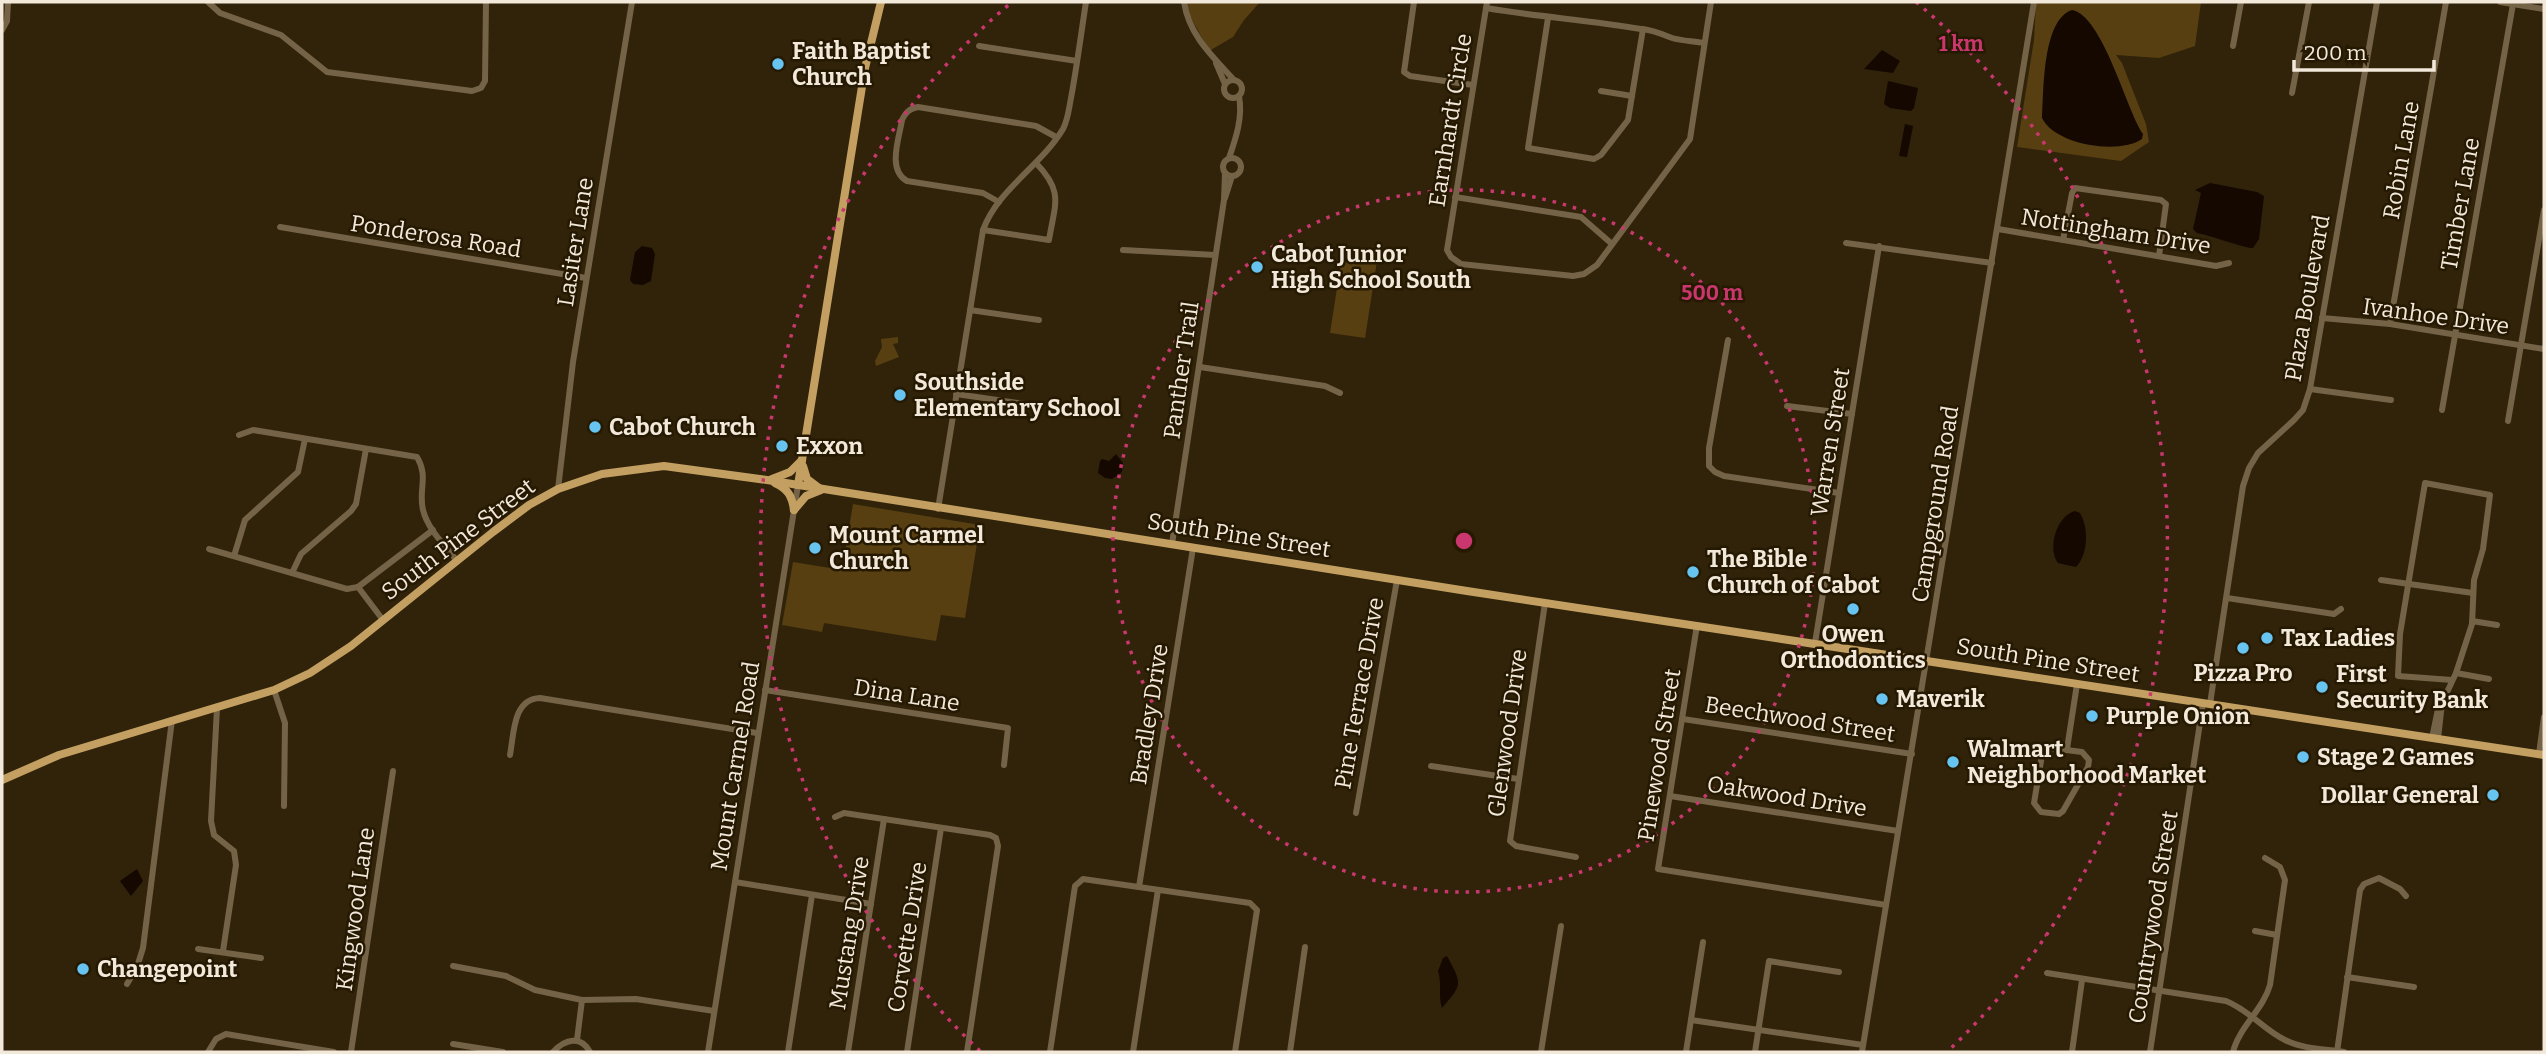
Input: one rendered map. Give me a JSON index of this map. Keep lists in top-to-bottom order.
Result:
{
  "streets": {
    "main road": ["South Pine Street"],
    "street": [
      "Earnhardt Circle",
      "Robin Lane",
      "Timber Lane",
      "Nottingham Drive",
      "Ponderosa Road",
      "Lasiter Lane",
      "Plaza Boulevard",
      "Ivanhoe Drive",
      "Panther Trail",
      "Warren Street",
      "Campground Road",
      "Pine Terrace Drive",
      "Dina Lane",
      "Bradley Drive",
      "Beechwood Street",
      "Glenwood Drive",
      "Pinewood Street",
      "Mount Carmel Road",
      "Oakwood Drive",
      "Kingwood Lane",
      "Countrywood Street",
      "Mustang Drive",
      "Corvette Drive"
    ]
  },
  "crossings": [
    ["Robin Lane", "Ivanhoe Drive"],
    ["Timber Lane", "Ivanhoe Drive"],
    ["Nottingham Drive", "Campground Road"],
    ["Ponderosa Road", "Lasiter Lane"],
    ["Lasiter Lane", "South Pine Street"],
    ["Plaza Boulevard", "Ivanhoe Drive"],
    ["Plaza Boulevard", "South Pine Street"],
    ["Plaza Boulevard", "Countrywood Street"],
    ["Panther Trail", "South Pine Street"],
    ["Warren Street", "South Pine Street"],
    ["Campground Road", "South Pine Street"],
    ["Campground Road", "Beechwood Street"],
    ["Campground Road", "Pinewood Street"],
    ["Campground Road", "Oakwood Drive"],
    ["South Pine Street", "Pine Terrace Drive"],
    ["South Pine Street", "Bradley Drive"],
    ["South Pine Street", "Glenwood Drive"],
    ["South Pine Street", "Pinewood Street"],
    ["South Pine Street", "Mount Carmel Road"],
    ["South Pine Street", "Countrywood Street"],
    ["Dina Lane", "Mount Carmel Road"],
    ["Beechwood Street", "Pinewood Street"],
    ["Pinewood Street", "Oakwood Drive"]
  ],
  "places": [
    "Faith Baptist Church",
    "Cabot Junior High School South",
    "Southside Elementary School",
    "Cabot Church",
    "Exxon",
    "Mount Carmel Church",
    "The Bible Church of Cabot",
    "Owen Orthodontics",
    "Tax Ladies",
    "Pizza Pro",
    "First Security Bank",
    "Maverik",
    "Purple Onion",
    "Stage 2 Games",
    "Walmart Neighborhood Market",
    "Dollar General",
    "Changepoint"
  ],
  "scale_bar": "200 m",
  "rings": ["1 km", "500 m"]
}
